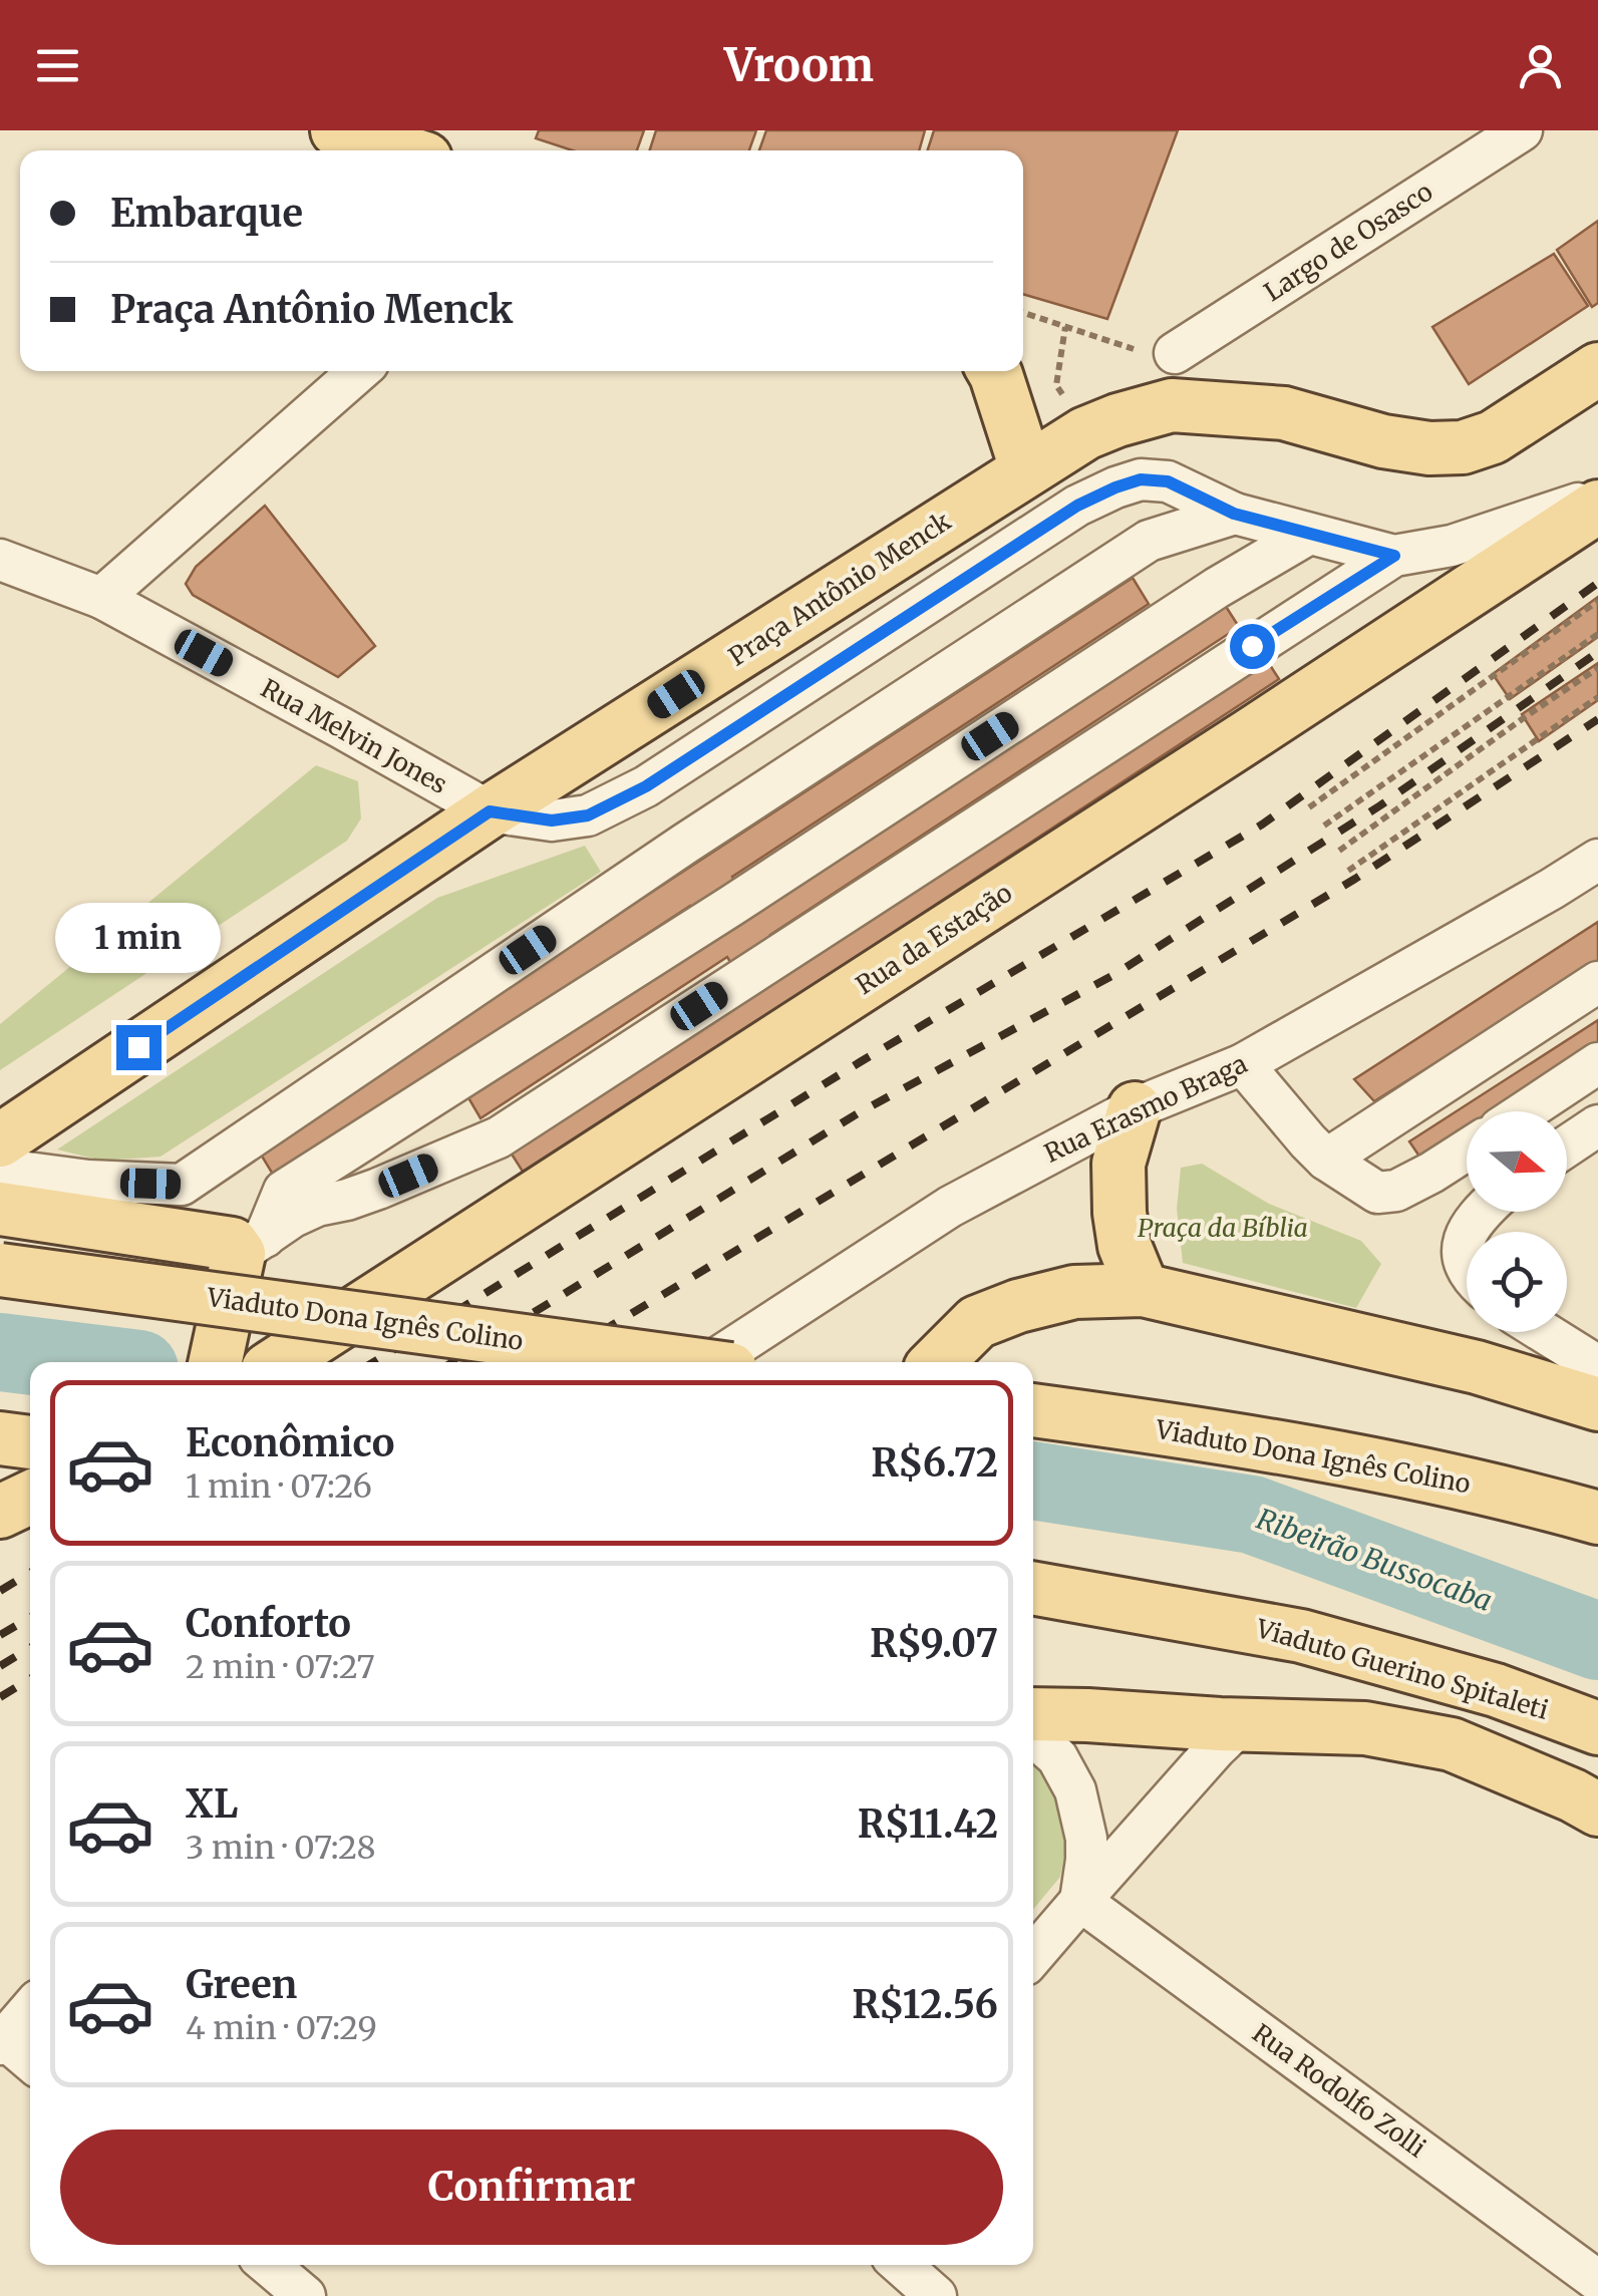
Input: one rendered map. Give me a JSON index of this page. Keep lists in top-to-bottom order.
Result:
{
  "streets": {
    "main road": [
      "Praça Antônio Menck",
      "Rua da Estação",
      "Viaduto Dona Ignês Colino",
      "Viaduto Guerino Spitaleti"
    ],
    "street": [
      "Largo de Osasco",
      "Rua Melvin Jones",
      "Rua Erasmo Braga",
      "Rua Rodolfo Zolli"
    ]
  },
  "crossings": [
    ["Praça Antônio Menck", "Rua Melvin Jones"]
  ],
  "water": ["Ribeirão Bussocaba"],
  "parks": ["Praça da Bíblia"],
  "north": "right",
  "page": {
    "header": "Vroom",
    "banner": ["Embarque", "Praça Antônio Menck"],
    "bubble": "1 min",
    "list": [
      {
        "name": "Econômico",
        "note": "1 min · 07:26",
        "value": "R$6.72"
      },
      {
        "name": "Conforto",
        "note": "2 min · 07:27",
        "value": "R$9.07"
      },
      {
        "name": "XL",
        "note": "3 min · 07:28",
        "value": "R$11.42"
      },
      {
        "name": "Green",
        "note": "4 min · 07:29",
        "value": "R$12.56"
      }
    ],
    "buttons": "Confirmar"
  }
}
